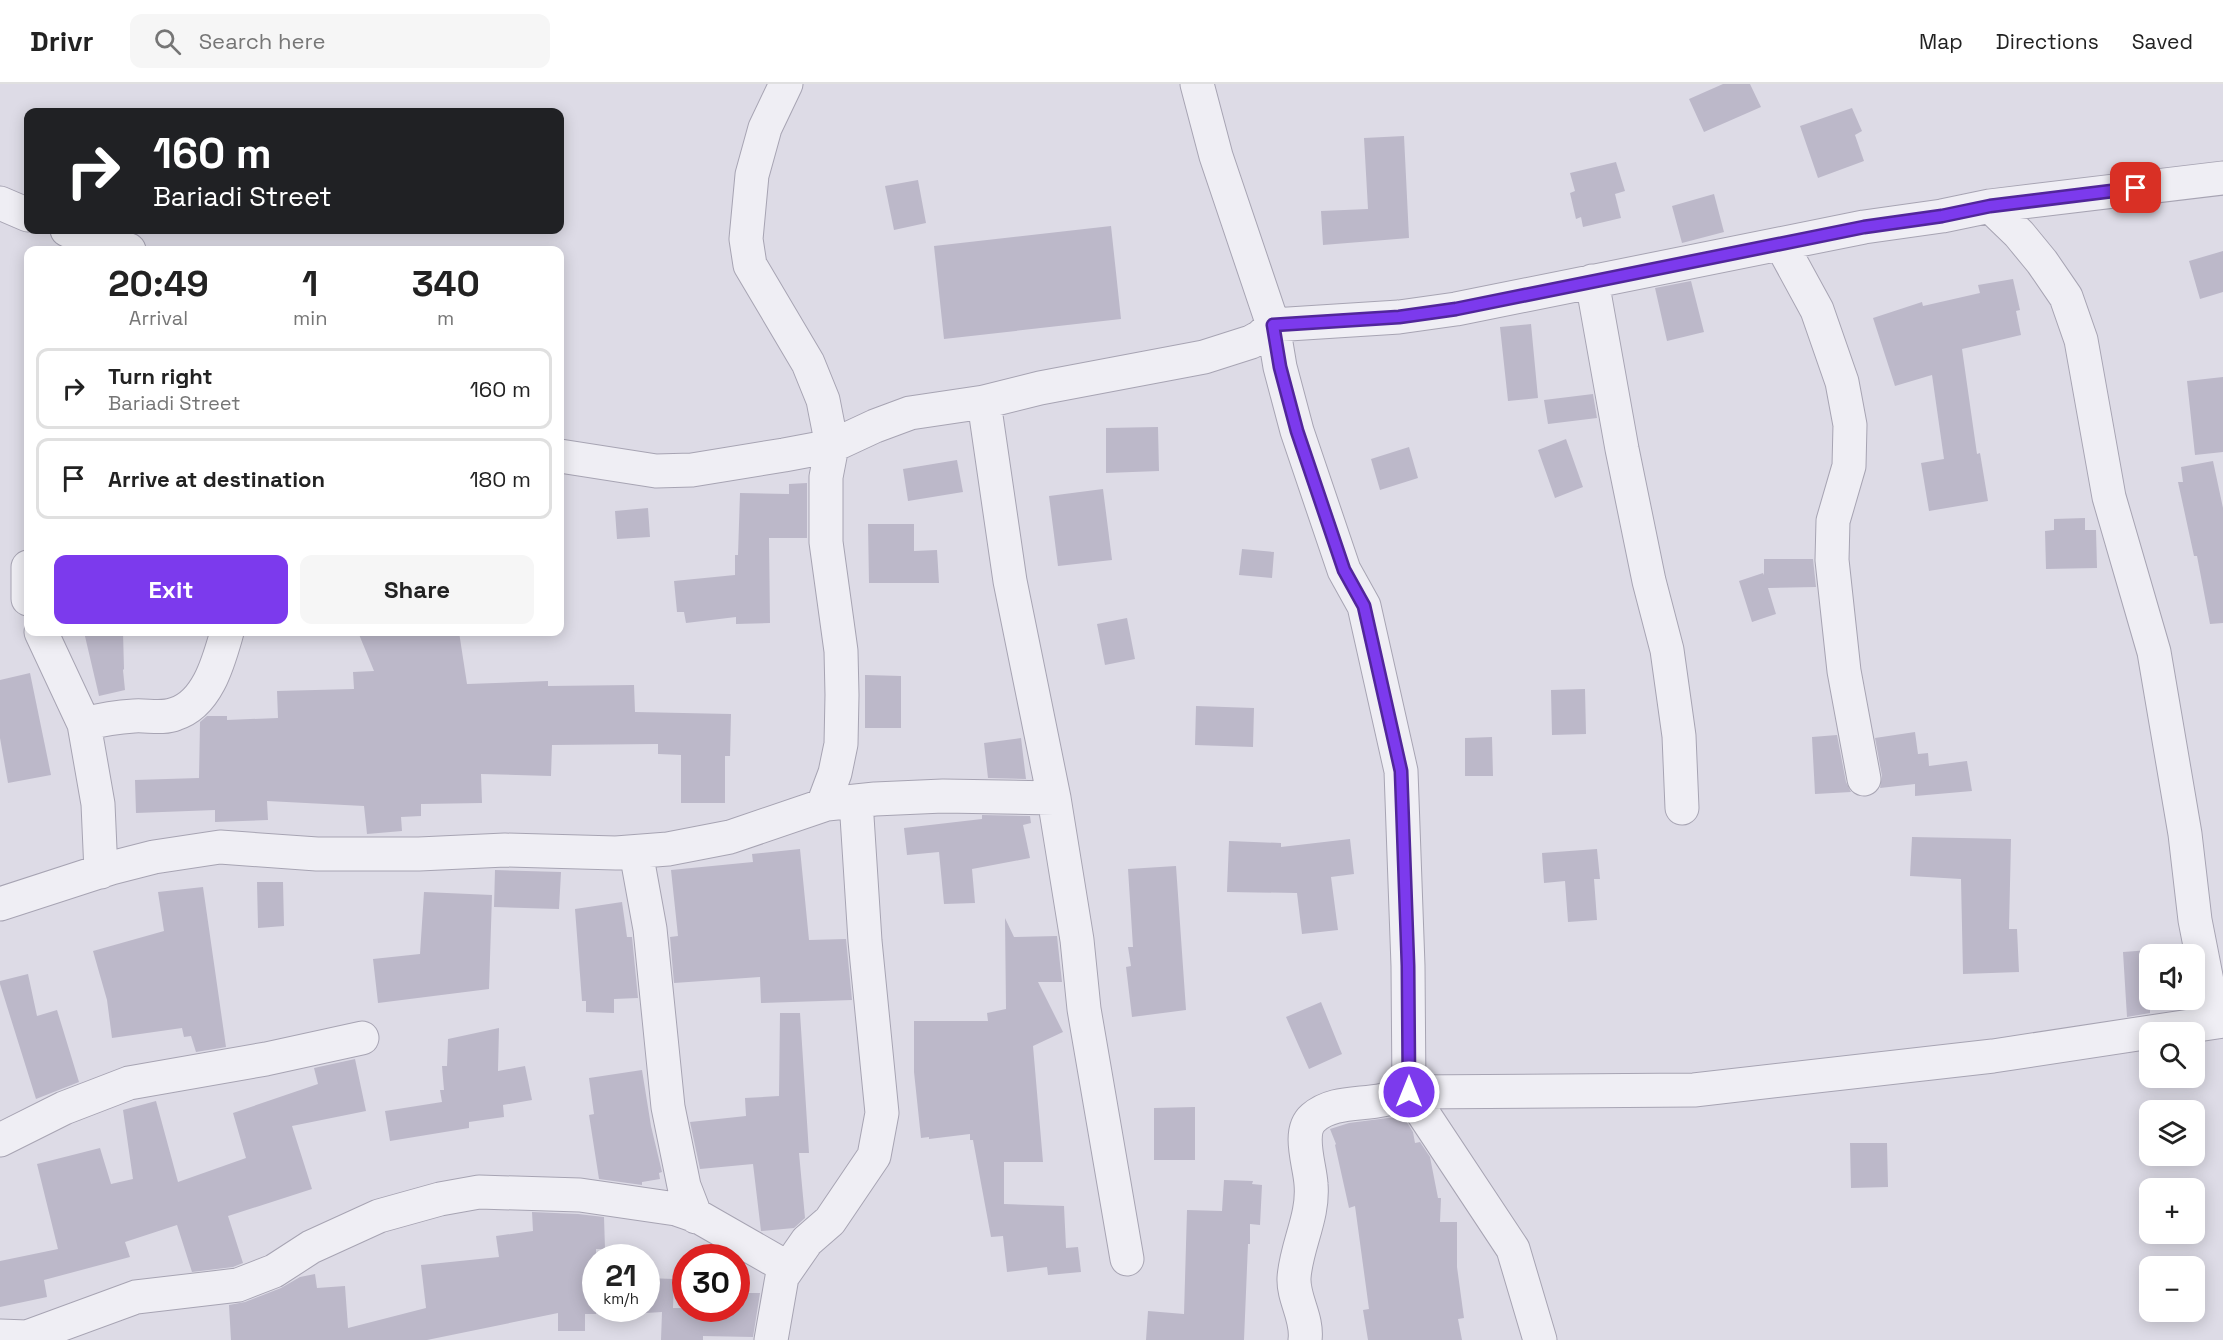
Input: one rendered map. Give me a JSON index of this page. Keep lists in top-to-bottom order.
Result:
{
  "page": {
    "header": "Drivr",
    "search": "Search here",
    "nav": ["Map", "Directions", "Saved"],
    "turn": ["160 m", "Bariadi Street"],
    "eta": [
      "20:49",
      "Arrival",
      "1",
      "min",
      "340",
      "m"
    ],
    "list": [
      {
        "name": "Turn right",
        "note": "Bariadi Street",
        "value": "160 m"
      },
      {
        "name": "Arrive at destination",
        "value": "180 m"
      }
    ],
    "buttons": ["Exit", "Share"],
    "map_buttons": ["+", "−"],
    "speed": "21 km/h",
    "limit": "30"
  }
}
